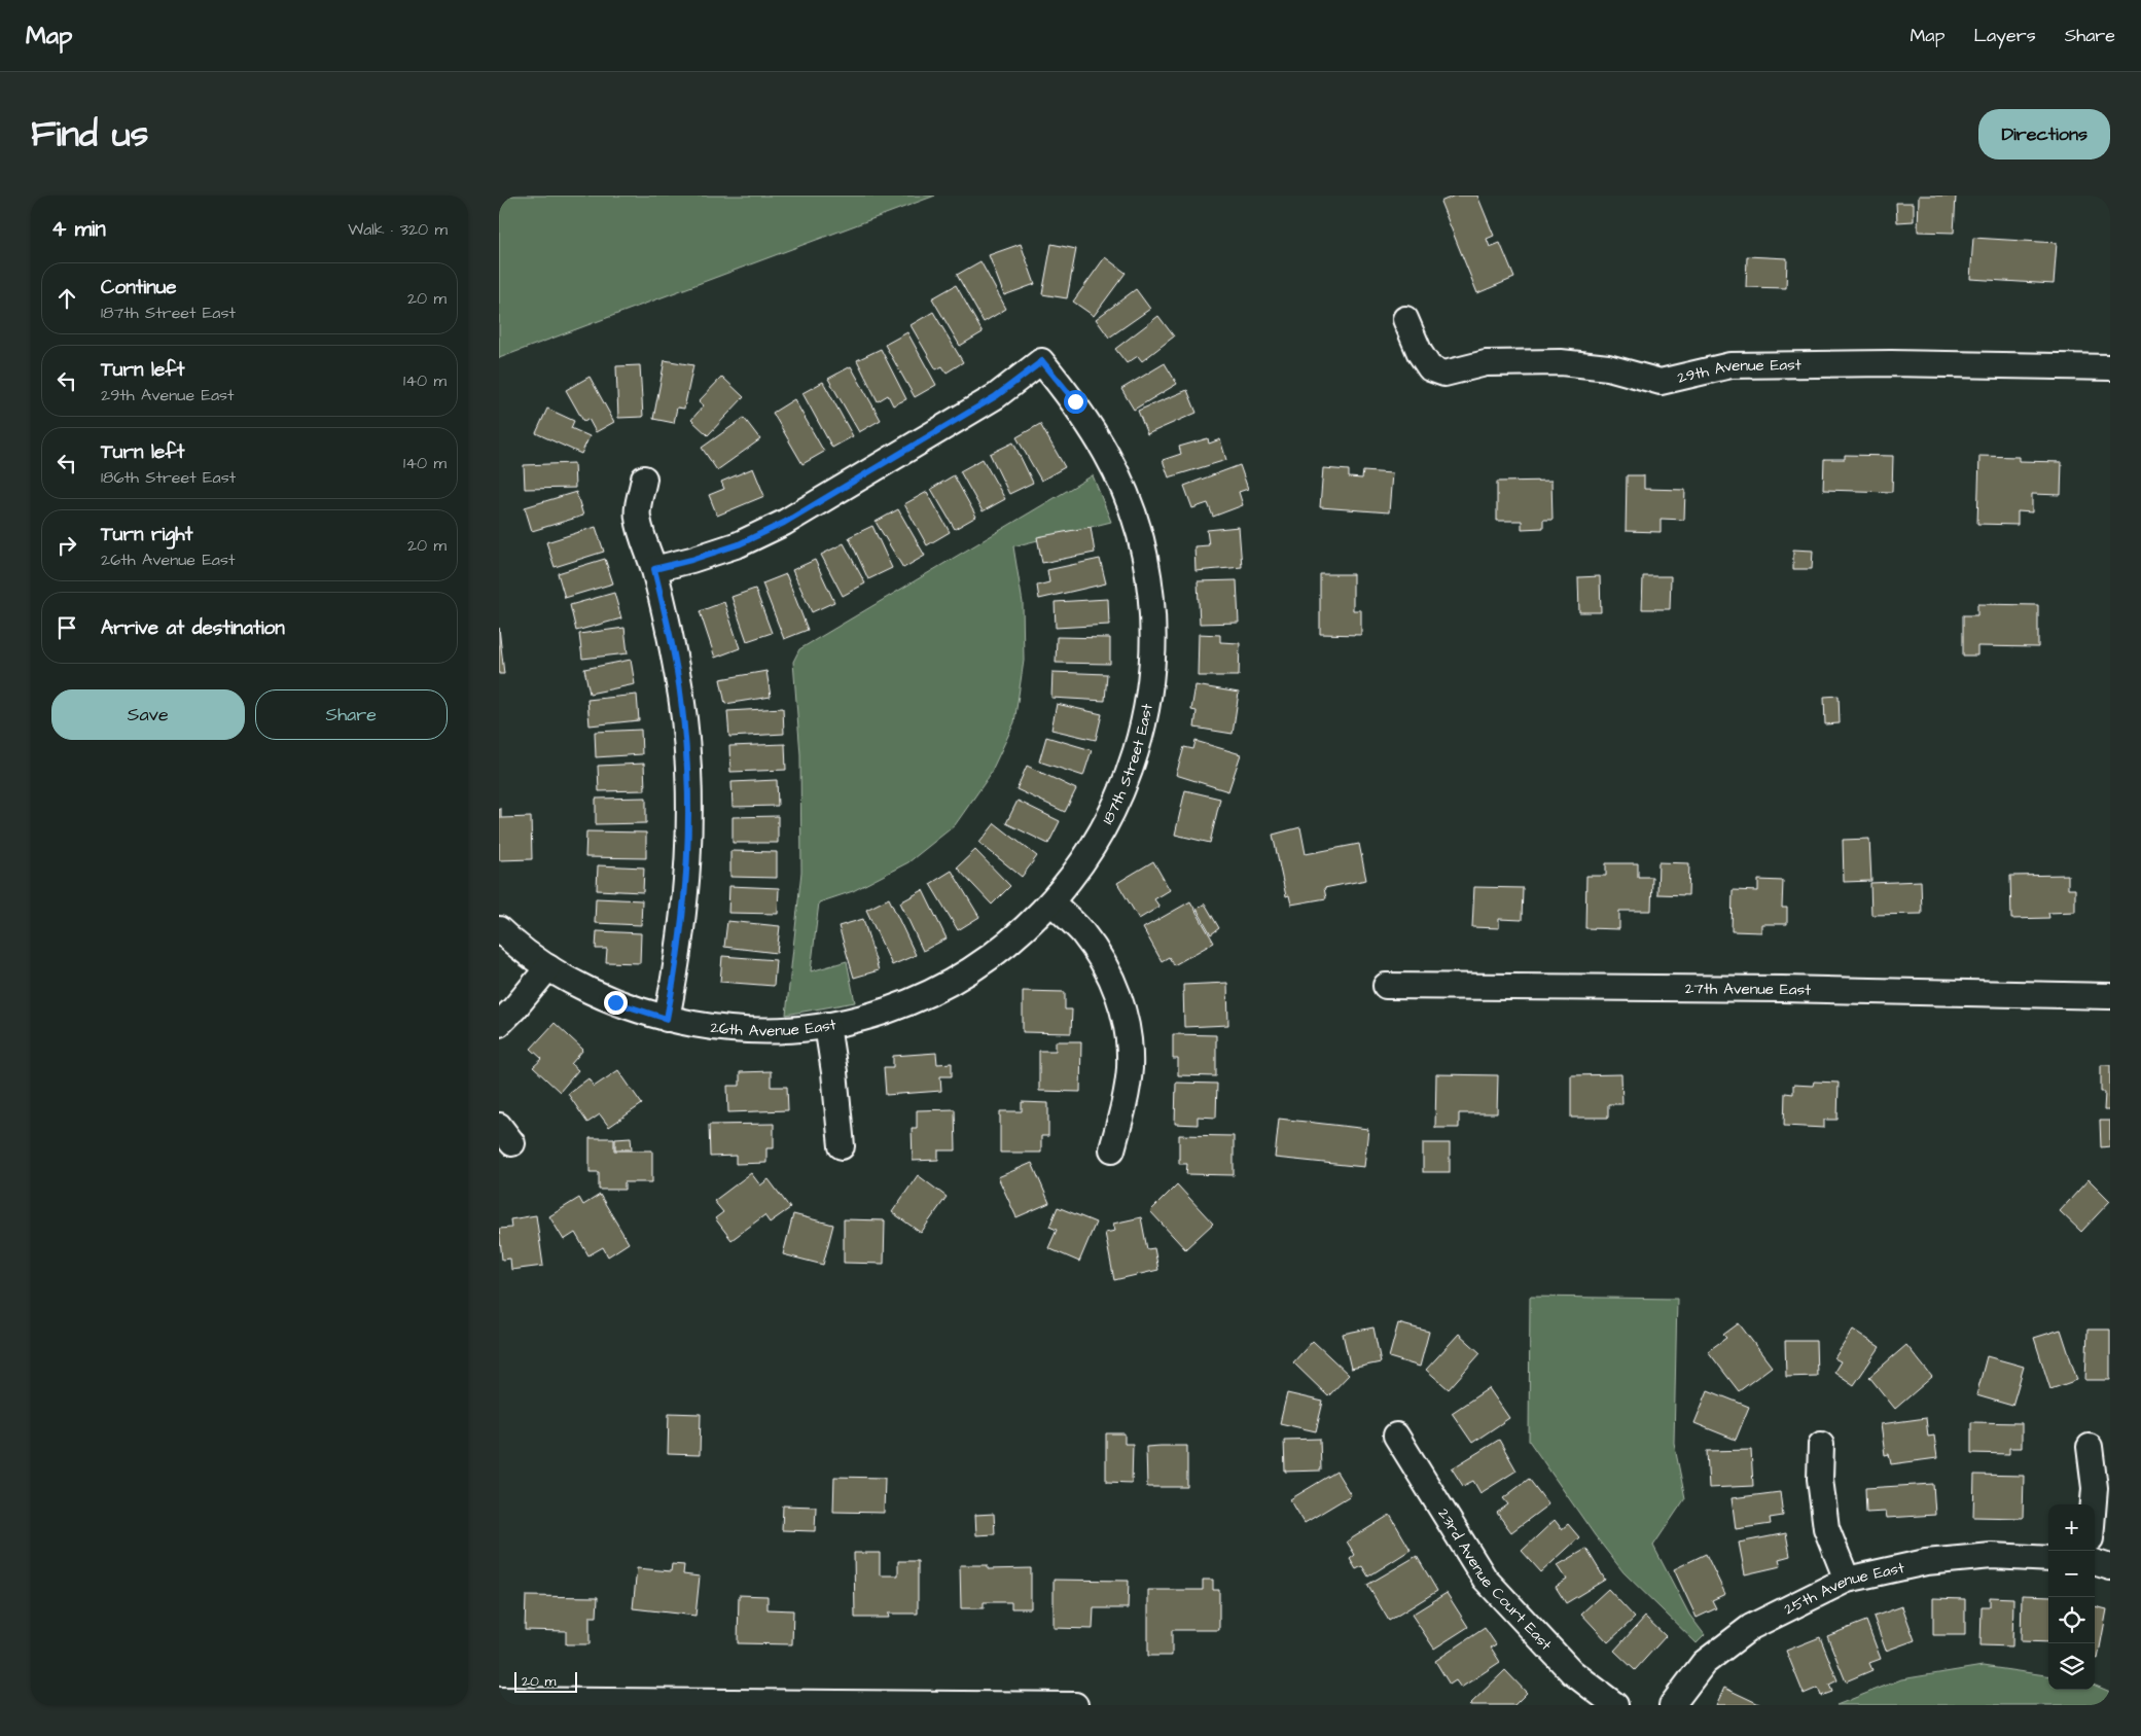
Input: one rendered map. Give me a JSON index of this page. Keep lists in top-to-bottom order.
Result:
{
  "streets": {
    "street": [
      "29th Avenue East",
      "187th Street East",
      "27th Avenue East",
      "26th Avenue East",
      "23rd Avenue Court East",
      "25th Avenue East"
    ]
  },
  "crossings": [
    ["187th Street East", "26th Avenue East"]
  ],
  "scale_bar": "20 m",
  "page": {
    "header": "Map",
    "nav": ["Map", "Layers", "Share"],
    "title": "Find us",
    "buttons": [
      "Directions",
      ["Save", "Share"]
    ],
    "heading": ["4 min", "Walk · 320 m"],
    "list": [
      ["Continue", "187th Street East", "20 m"],
      ["Turn left", "29th Avenue East", "140 m"],
      ["Turn left", "186th Street East", "140 m"],
      ["Turn right", "26th Avenue East", "20 m"],
      "Arrive at destination"
    ],
    "map_buttons": ["+", "−"],
    "scale": "20 m"
  }
}
